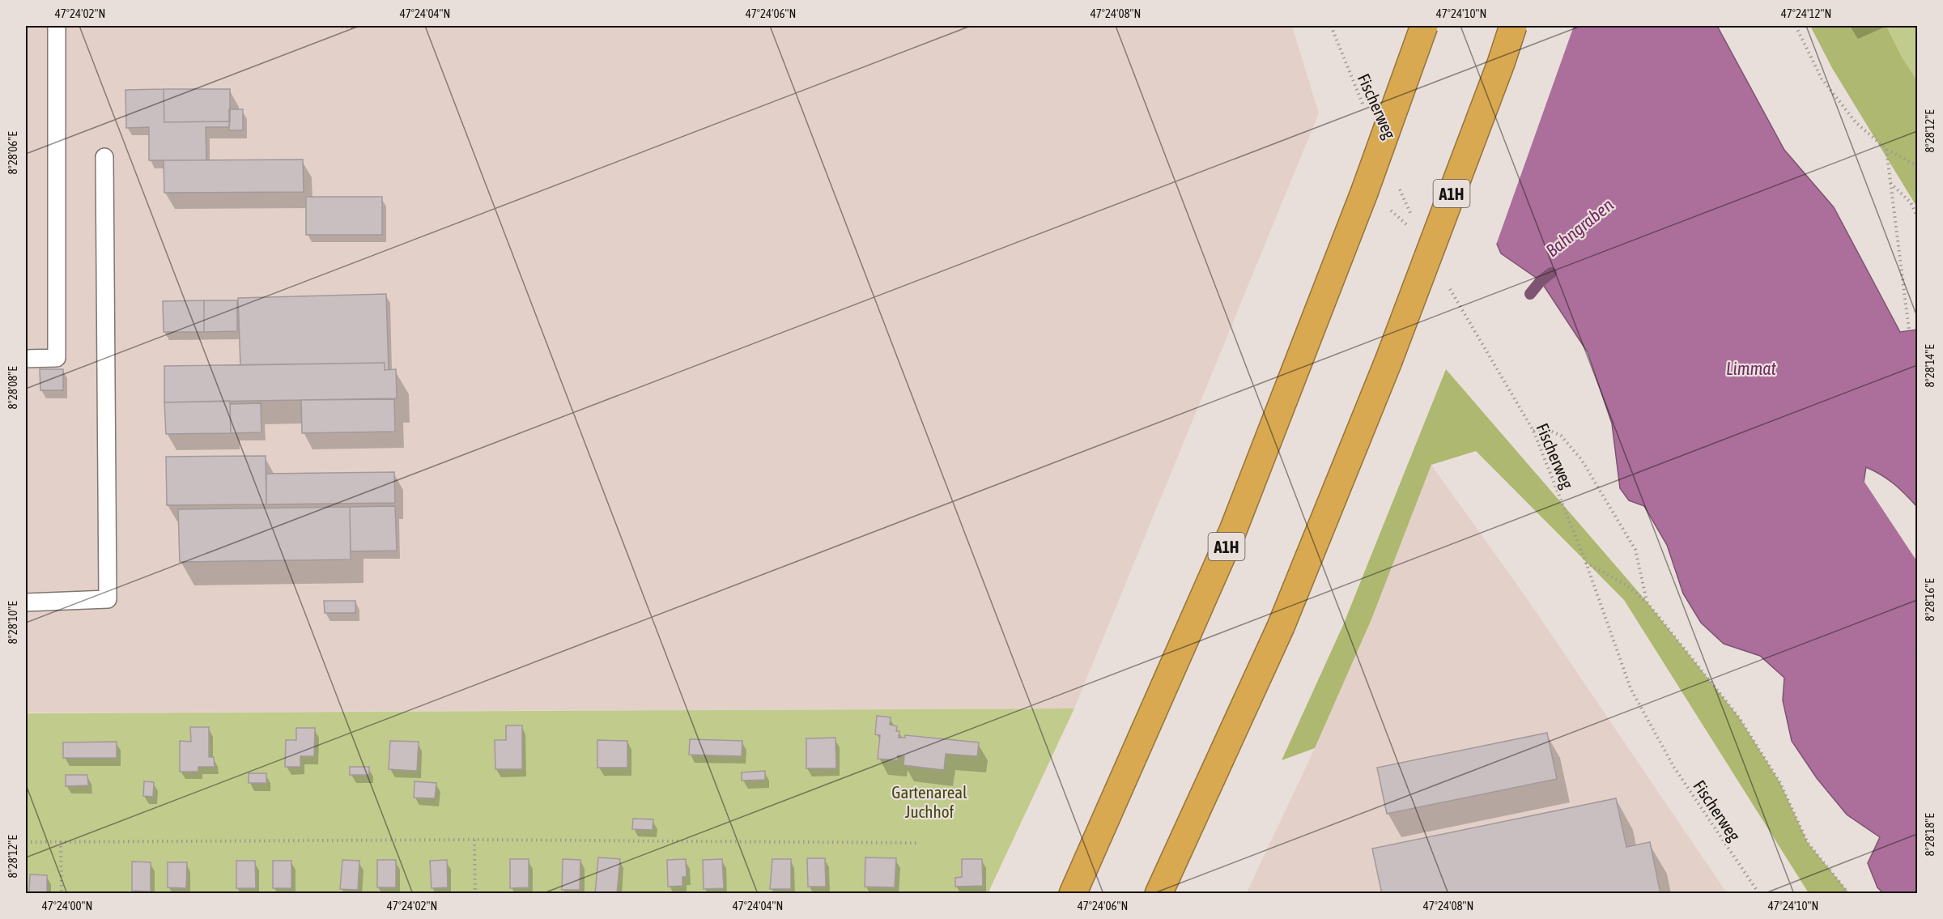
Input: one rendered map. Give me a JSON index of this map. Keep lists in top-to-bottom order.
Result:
{
  "streets": {
    "highway": ["A1H"],
    "path": ["Fischerweg"]
  },
  "water": ["Bahngraben", "Limmat"],
  "parks": ["Gartenareal Juchhof"],
  "coordinates": [
    "47°24'02\"N",
    "47°24'04\"N",
    "47°24'06\"N",
    "47°24'08\"N",
    "47°24'10\"N",
    "47°24'12\"N",
    "8°28'12\"E",
    "8°28'06\"E",
    "8°28'14\"E",
    "8°28'08\"E",
    "8°28'16\"E",
    "8°28'10\"E",
    "8°28'18\"E",
    "47°24'00\"N"
  ]
}
